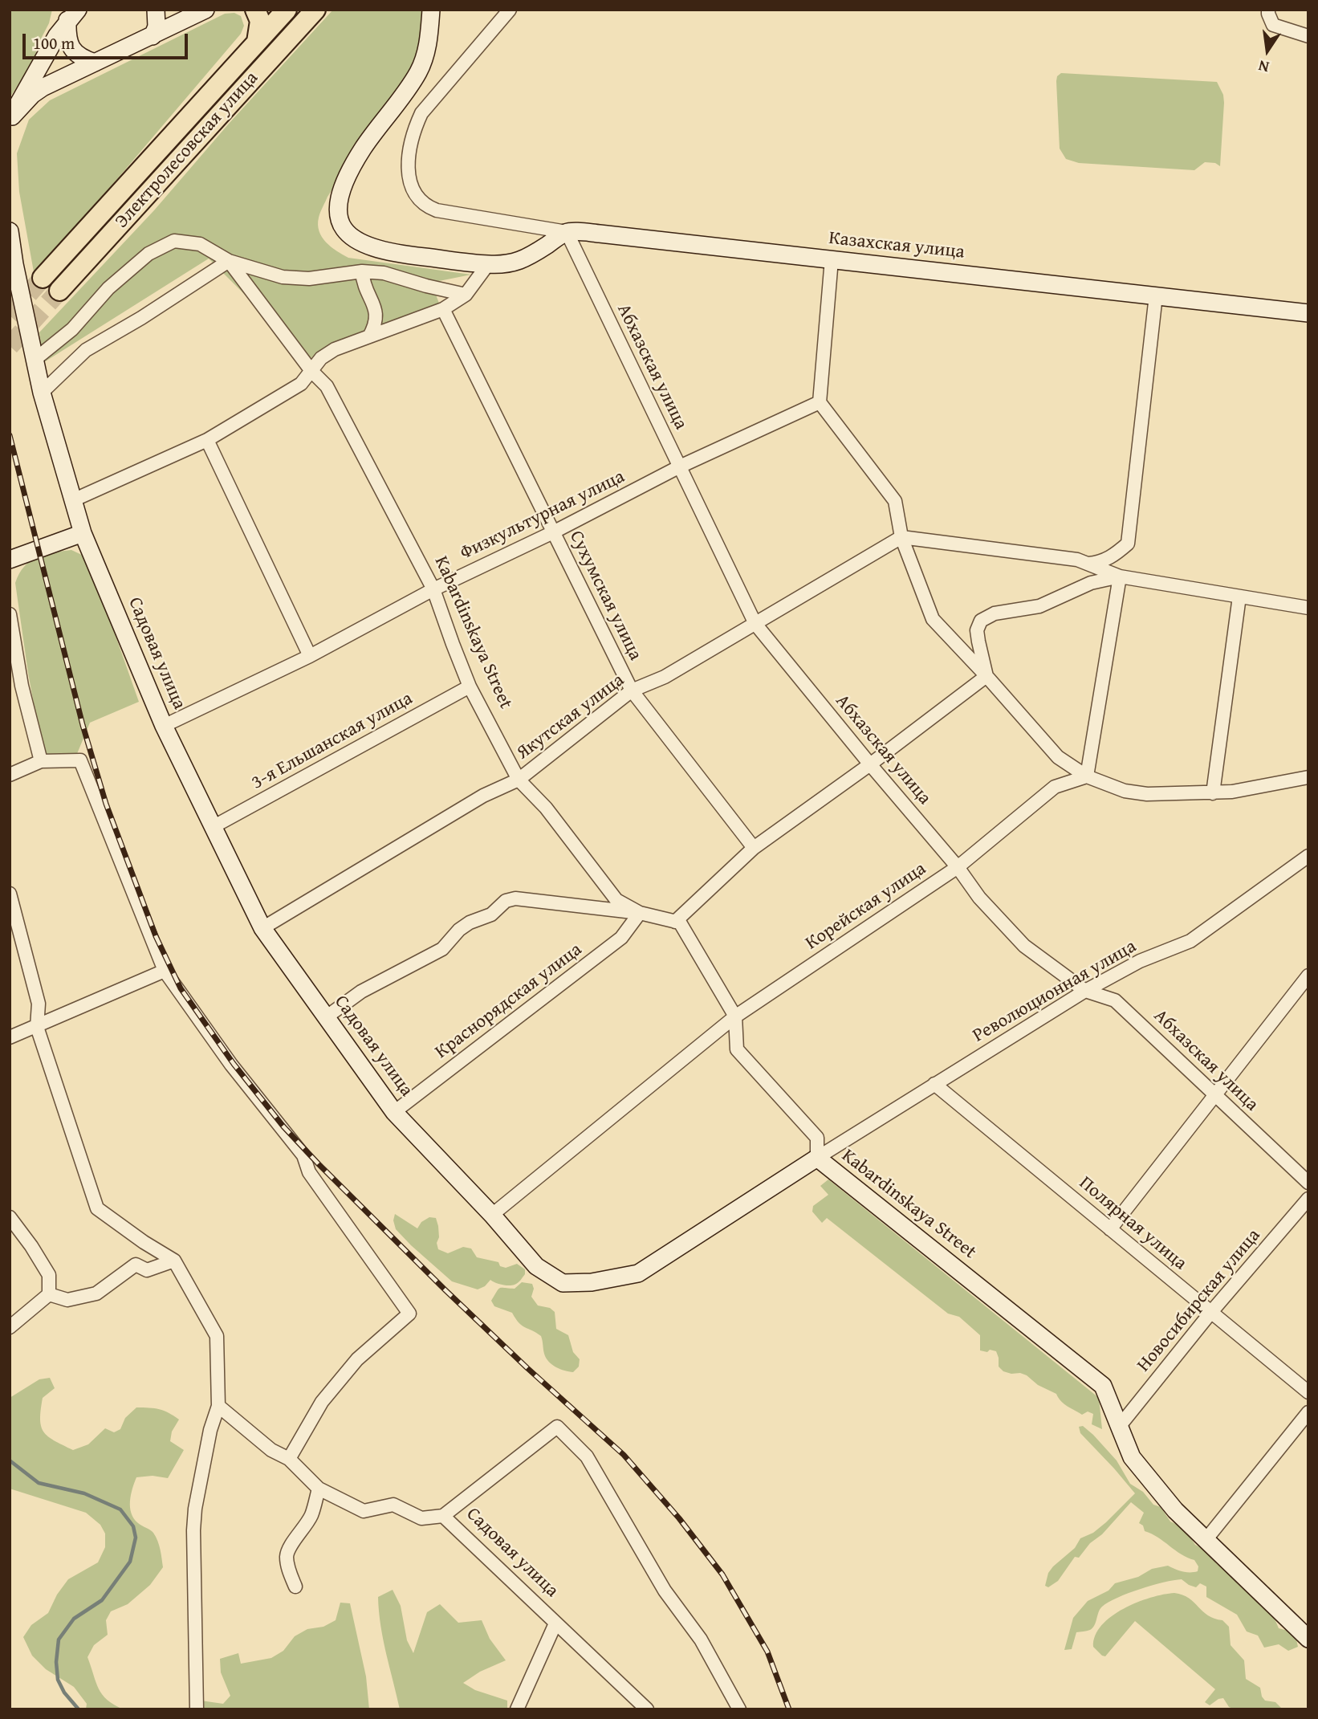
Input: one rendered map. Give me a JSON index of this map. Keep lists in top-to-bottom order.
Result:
{
  "streets": {
    "main road": ["Электролесовская улица"],
    "street": [
      "Казахская улица",
      "Абхазская улица",
      "Физкультурная улица",
      "Сухумская улица",
      "Kabardinskaya Street",
      "Садовая улица",
      "Якутская улица",
      "3-я Ельшанская улица",
      "Корейская улица",
      "Революционная улица",
      "Краснорядская улица",
      "Полярная улица",
      "Новосибирская улица"
    ]
  },
  "crossings": [
    ["Казахская улица", "Абхазская улица"],
    ["Абхазская улица", "Физкультурная улица"],
    ["Абхазская улица", "Якутская улица"],
    ["Абхазская улица", "Корейская улица"],
    ["Абхазская улица", "Революционная улица"],
    ["Физкультурная улица", "Сухумская улица"],
    ["Физкультурная улица", "Kabardinskaya Street"],
    ["Физкультурная улица", "Садовая улица"],
    ["Сухумская улица", "Якутская улица"],
    ["Kabardinskaya Street", "Садовая улица"],
    ["Kabardinskaya Street", "Якутская улица"],
    ["Kabardinskaya Street", "3-я Ельшанская улица"],
    ["Kabardinskaya Street", "Корейская улица"],
    ["Kabardinskaya Street", "Революционная улица"],
    ["Kabardinskaya Street", "Краснорядская улица"],
    ["Kabardinskaya Street", "Новосибирская улица"],
    ["Садовая улица", "Якутская улица"],
    ["Садовая улица", "3-я Ельшанская улица"],
    ["Садовая улица", "Корейская улица"],
    ["Садовая улица", "Революционная улица"],
    ["Садовая улица", "Краснорядская улица"],
    ["Революционная улица", "Полярная улица"],
    ["Полярная улица", "Новосибирская улица"]
  ],
  "scale_bar": "100 m",
  "north": "bottom"
}
